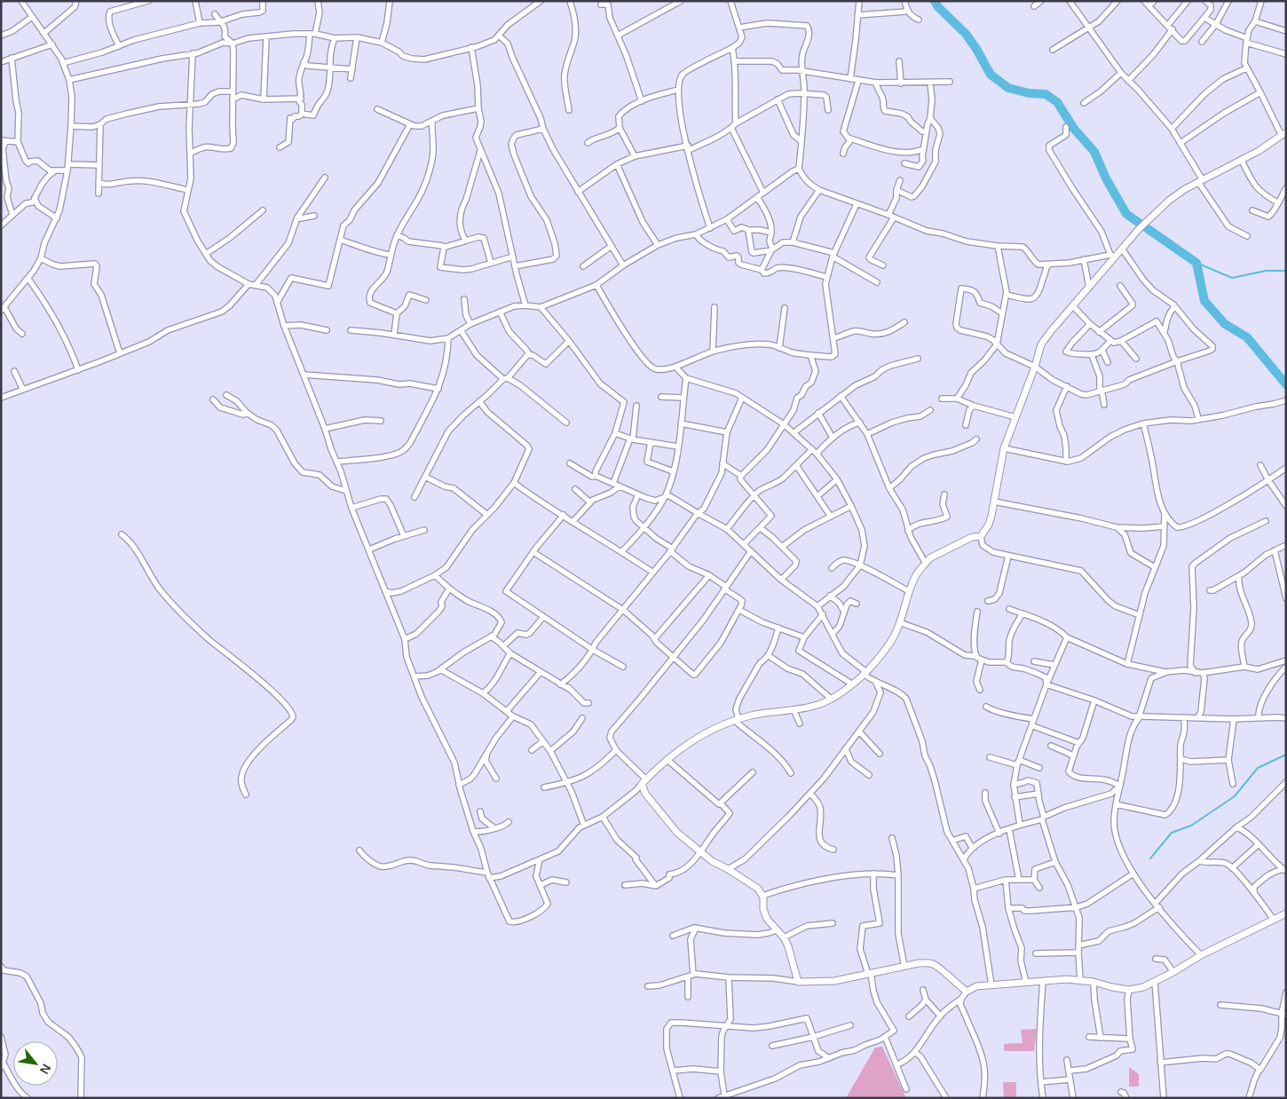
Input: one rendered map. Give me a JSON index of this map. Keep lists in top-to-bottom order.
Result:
{
  "north": "bottom right"
}
